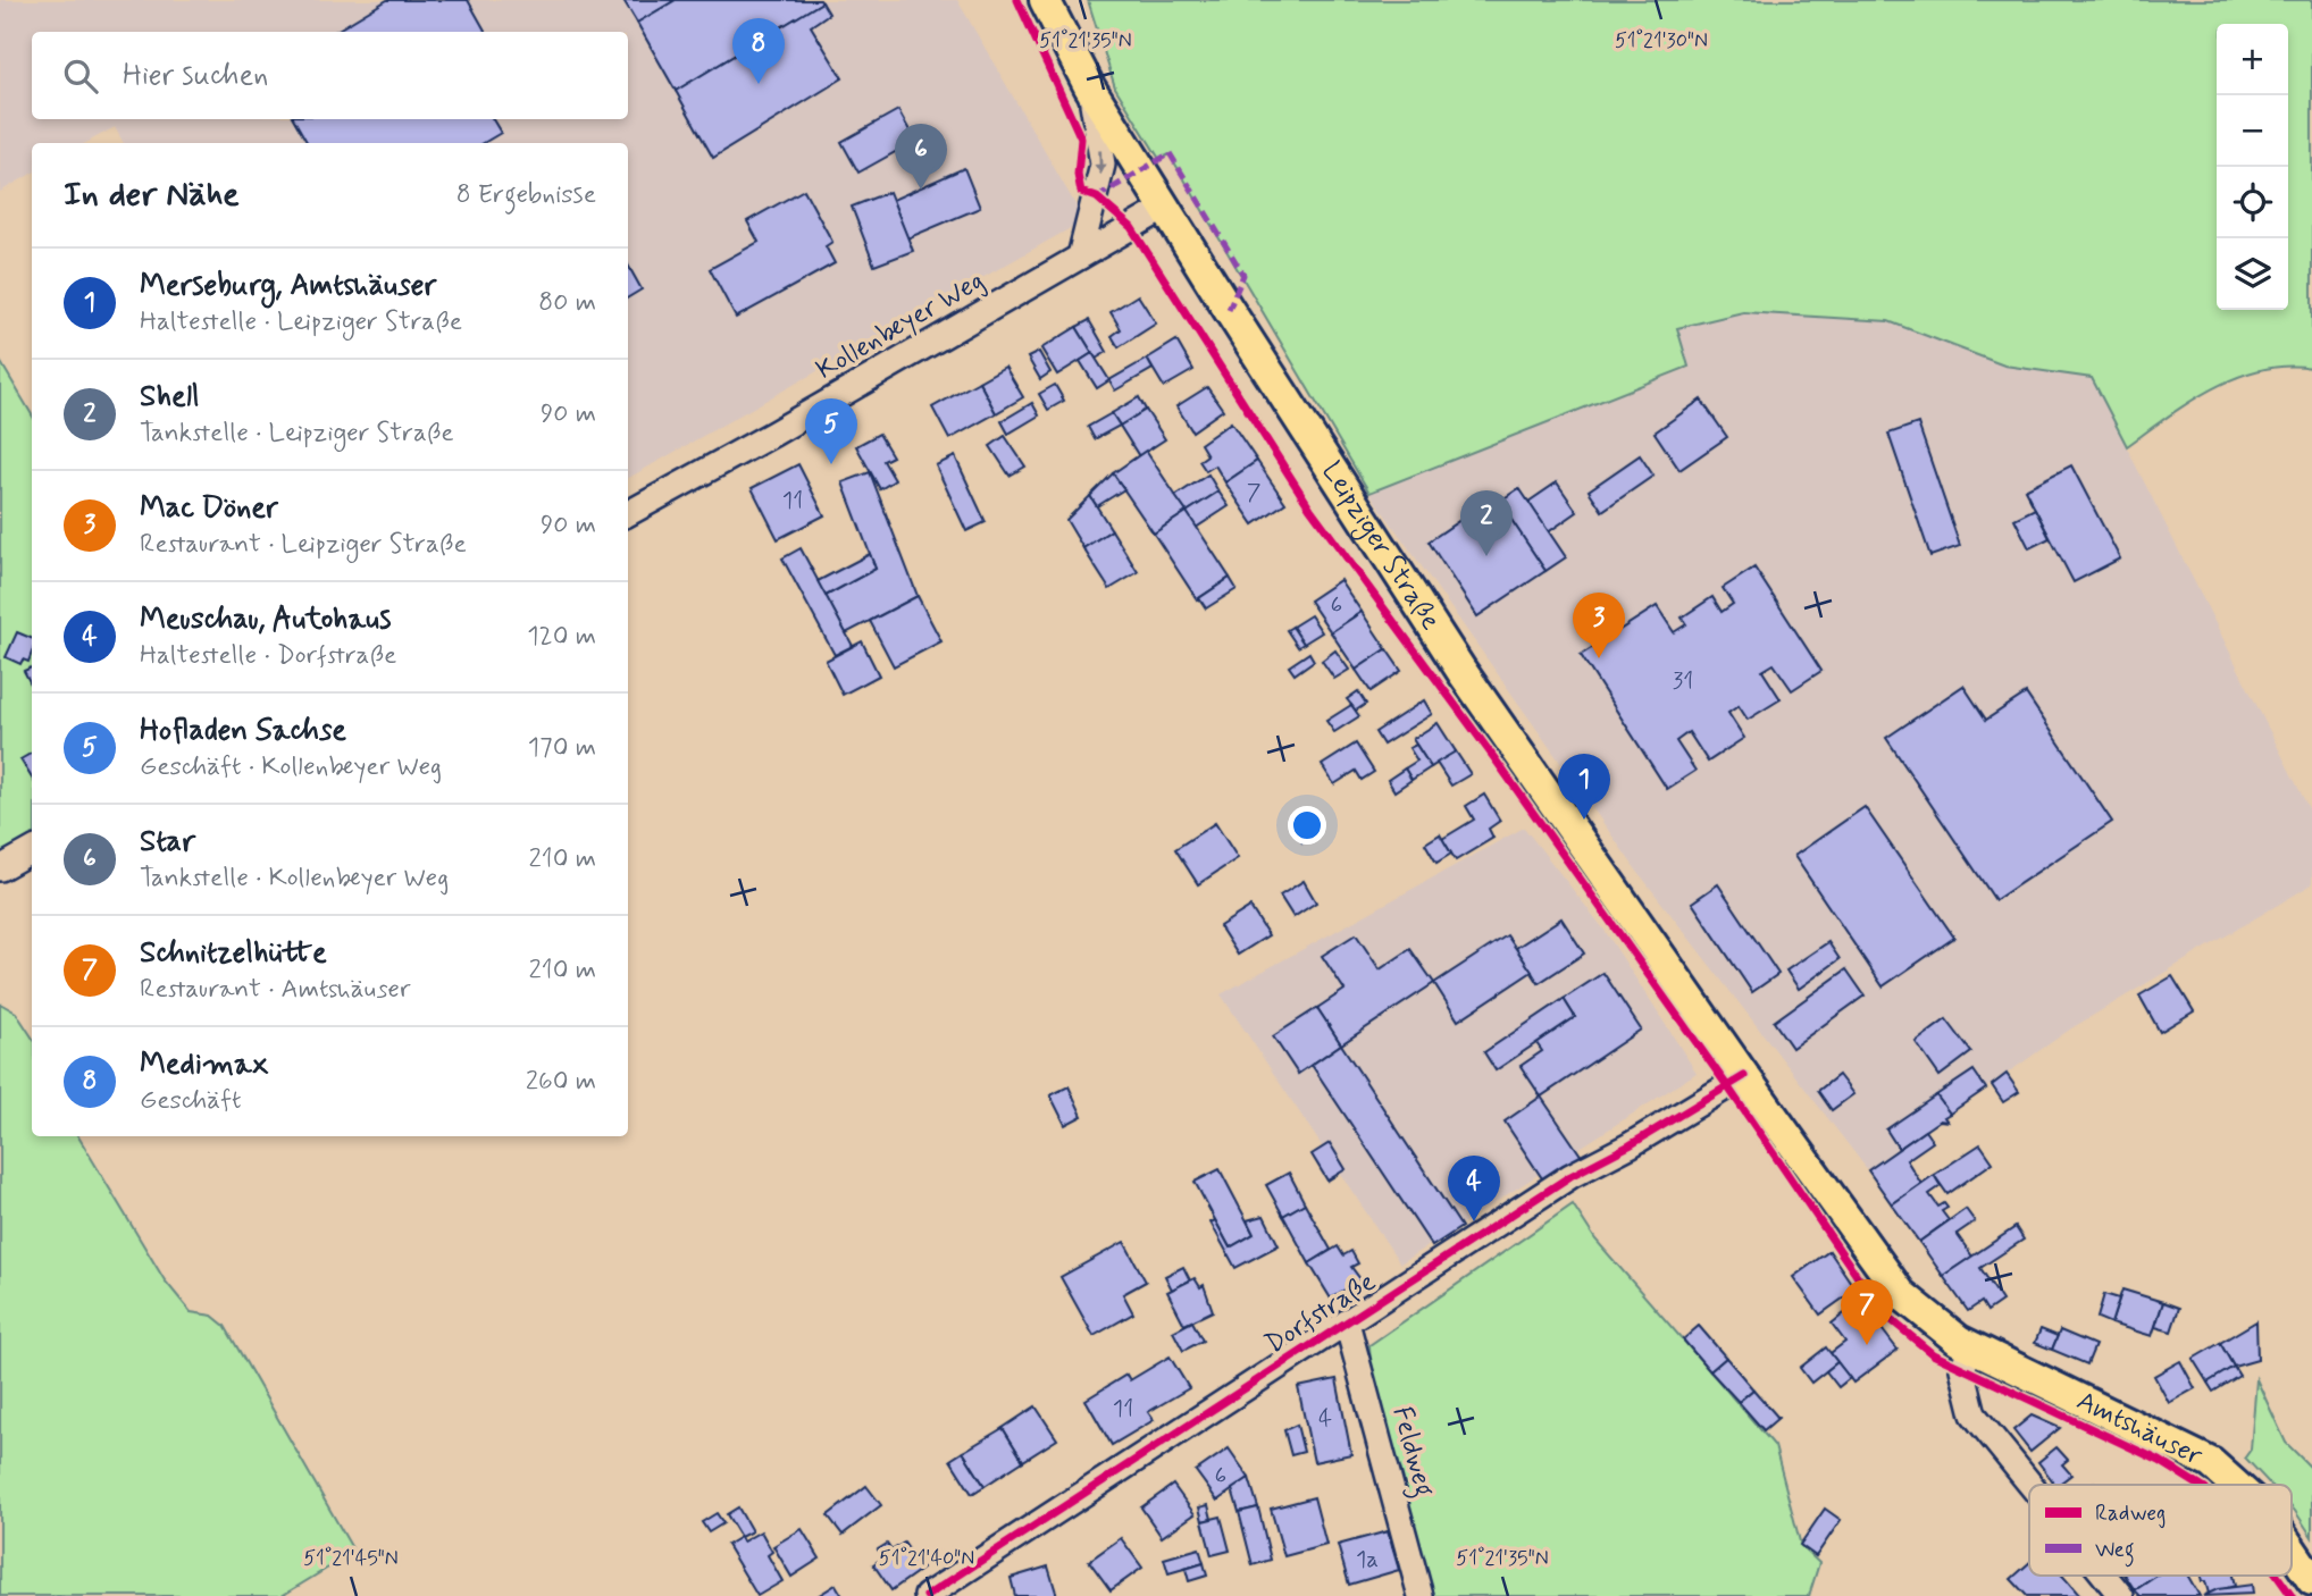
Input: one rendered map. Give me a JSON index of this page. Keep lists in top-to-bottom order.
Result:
{
  "streets": {
    "main road": ["Leipziger Straße", "Amtshäuser"],
    "street": ["Kollenbeyer Weg", "Dorfstraße", "Feldweg"]
  },
  "crossings": [
    ["Kollenbeyer Weg", "Leipziger Straße"],
    ["Leipziger Straße", "Dorfstraße"],
    ["Leipziger Straße", "Amtshäuser"],
    ["Dorfstraße", "Amtshäuser"],
    ["Dorfstraße", "Feldweg"]
  ],
  "house_numbers": [
    "7",
    "11",
    "6",
    "31",
    "11",
    "4",
    "6",
    "1a"
  ],
  "legend": ["Radweg", "Weg"],
  "page": {
    "pins": [
      "8",
      "6",
      "5",
      "2",
      "3",
      "1",
      "4",
      "7"
    ],
    "map_buttons": ["+", "−"],
    "search": "Hier suchen",
    "heading": ["In der Nähe", "8 Ergebnisse"],
    "list": [
      {
        "mark": "1",
        "name": "Merseburg, Amtshäuser",
        "note": "Haltestelle · Leipziger Straße",
        "value": "80 m"
      },
      {
        "mark": "2",
        "name": "Shell",
        "note": "Tankstelle · Leipziger Straße",
        "value": "90 m"
      },
      {
        "mark": "3",
        "name": "Mac Döner",
        "note": "Restaurant · Leipziger Straße",
        "value": "90 m"
      },
      {
        "mark": "4",
        "name": "Meuschau, Autohaus",
        "note": "Haltestelle · Dorfstraße",
        "value": "120 m"
      },
      {
        "mark": "5",
        "name": "Hofladen Sachse",
        "note": "Geschäft · Kollenbeyer Weg",
        "value": "170 m"
      },
      {
        "mark": "6",
        "name": "Star",
        "note": "Tankstelle · Kollenbeyer Weg",
        "value": "210 m"
      },
      {
        "mark": "7",
        "name": "Schnitzelhütte",
        "note": "Restaurant · Amtshäuser",
        "value": "210 m"
      },
      {
        "mark": "8",
        "name": "Medimax",
        "note": "Geschäft",
        "value": "260 m"
      }
    ]
  },
  "coordinates": [
    "51°21'35\"N",
    "51°21'30\"N",
    "51°21'45\"N",
    "51°21'40\"N"
  ]
}
